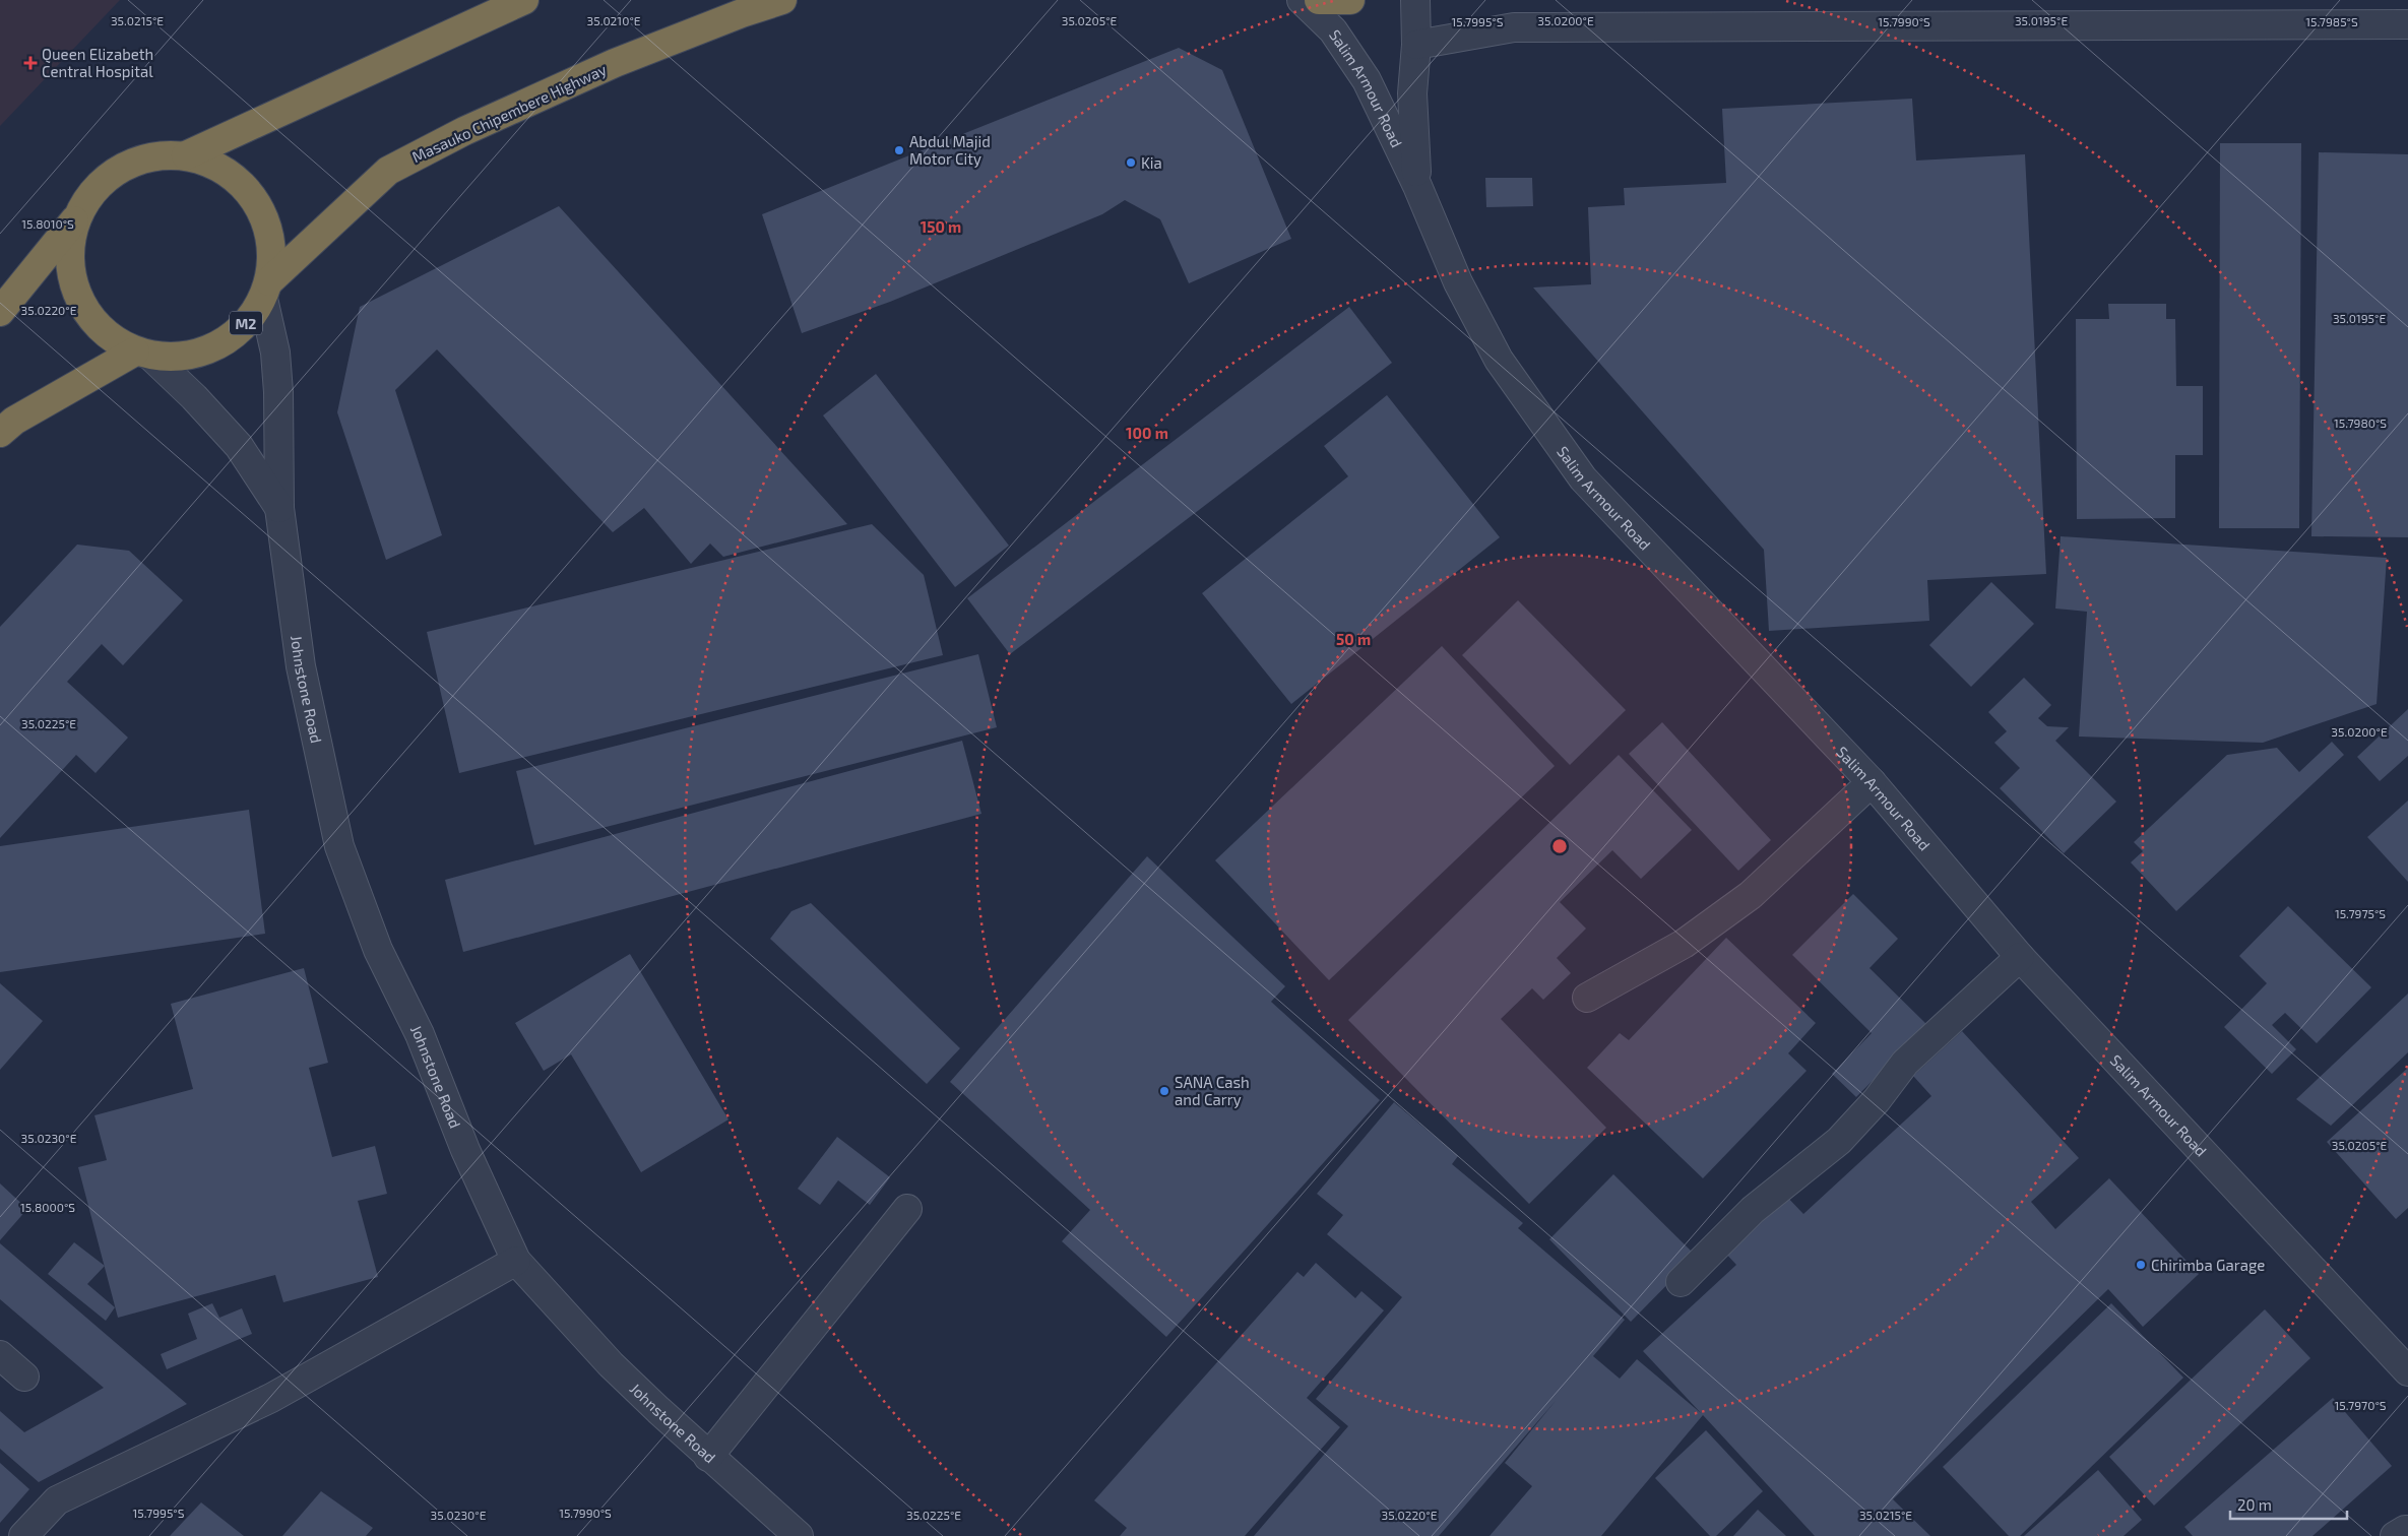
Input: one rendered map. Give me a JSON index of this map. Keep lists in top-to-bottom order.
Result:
{
  "streets": {
    "highway": ["Masauko Chipembere Highway", "M2"],
    "street": ["Salim Armour Road", "Johnstone Road"]
  },
  "crossings": [
    ["Masauko Chipembere Highway", "M2"],
    ["Masauko Chipembere Highway", "Johnstone Road"],
    ["M2", "Johnstone Road"]
  ],
  "places": {
    "health": ["Queen Elizabeth Central Hospital"],
    "other": [
      "Abdul Majid Motor City",
      "Kia",
      "SANA Cash and Carry",
      "Chirimba Garage"
    ]
  },
  "scale_bar": "20 m",
  "coordinates": [
    "35.0215°E",
    "35.0210°E",
    "35.0205°E",
    "35.0200°E",
    "35.0195°E",
    "15.7995°S",
    "15.7990°S",
    "15.7985°S",
    "15.8010°S",
    "35.0220°E",
    "15.7980°S",
    "35.0225°E",
    "15.7975°S",
    "35.0230°E",
    "15.8000°S",
    "15.7970°S"
  ],
  "rings": ["150 m", "100 m", "50 m"]
}
